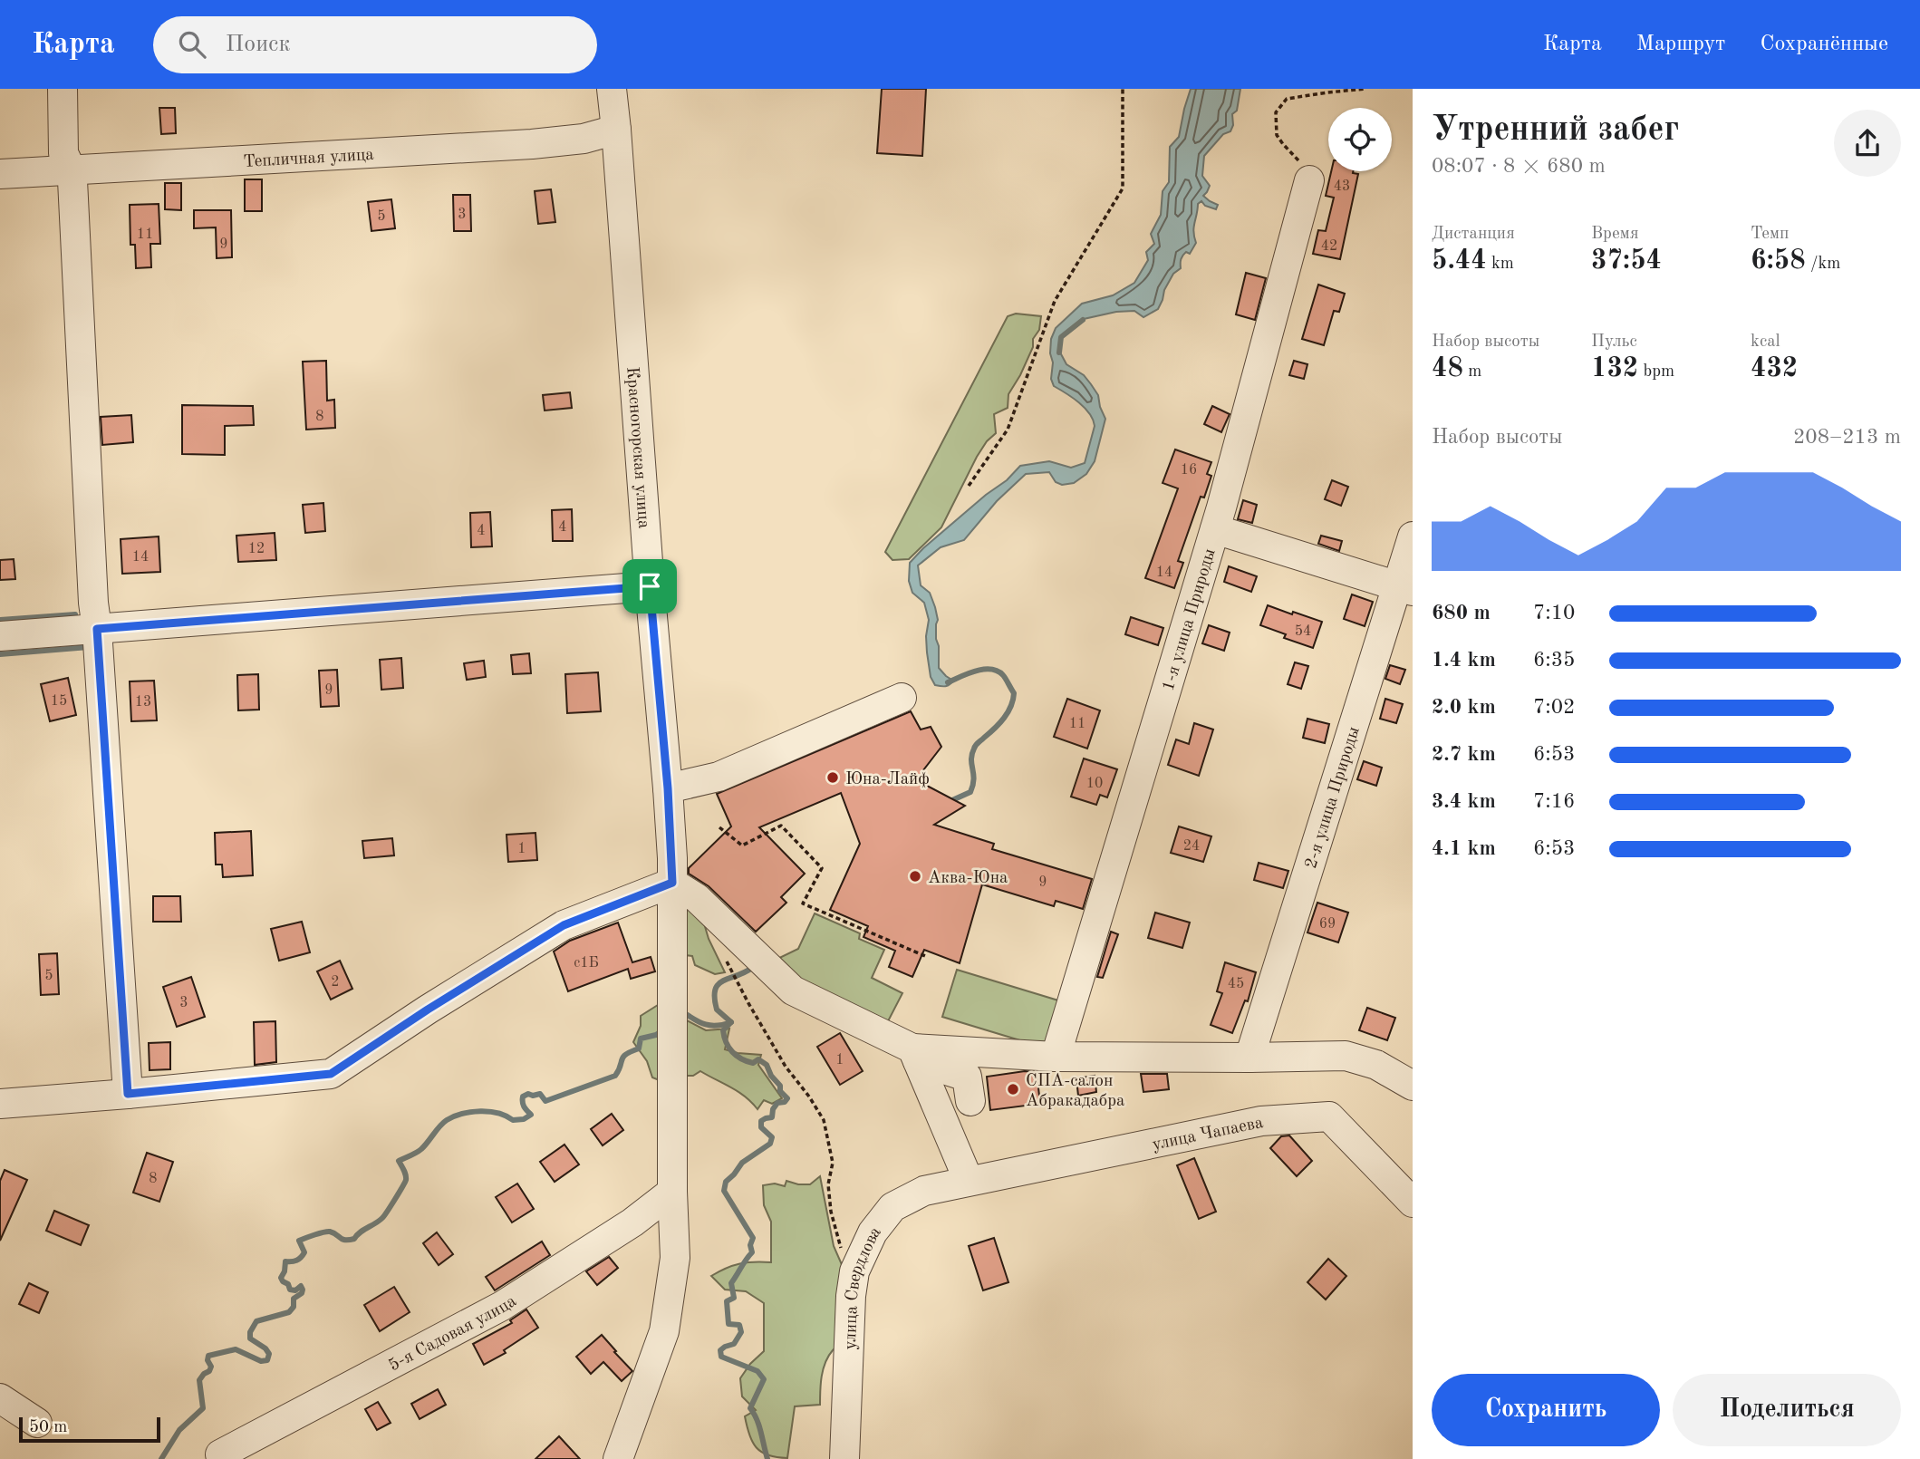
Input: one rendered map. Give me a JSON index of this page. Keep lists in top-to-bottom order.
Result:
{
  "streets": {
    "street": [
      "Тепличная улица",
      "Красногорская улица",
      "1-я улица Природы",
      "2-я улица Природы",
      "улица Чапаева",
      "улица Свердлова",
      "5-я Садовая улица"
    ]
  },
  "crossings": [
    ["Тепличная улица", "Красногорская улица"],
    ["Красногорская улица", "5-я Садовая улица"],
    ["улица Чапаева", "улица Свердлова"]
  ],
  "places": ["Юна-Лайф", "Аква-Юна", "СПА-салон Абракадабра"],
  "house_numbers": [
    "43",
    "3",
    "5",
    "11",
    "9",
    "42",
    "8",
    "16",
    "4",
    "4",
    "12",
    "14",
    "14",
    "54",
    "9",
    "15",
    "13",
    "11",
    "10",
    "24",
    "1",
    "9",
    "69",
    "с1Б",
    "5",
    "2",
    "45",
    "3",
    "1",
    "8"
  ],
  "scale_bar": "50 m",
  "page": {
    "header": "Карта",
    "search": "Поиск",
    "nav": ["Карта", "Маршрут", "Сохранённые"],
    "heading": ["Утренний забег", "08:07 · 8 × 680 m"],
    "stats": [
      ["Дистанция", "5.44 km"],
      ["Время", "37:54"],
      ["Темп", "6:58 /km"],
      ["Набор высоты", "48 m"],
      ["Пульс", "132 bpm"],
      ["kcal", "432"]
    ],
    "chart": ["Набор высоты", "208–213 m"],
    "list": [
      {
        "name": "680 m",
        "note": "7:10"
      },
      {
        "name": "1.4 km",
        "note": "6:35"
      },
      {
        "name": "2.0 km",
        "note": "7:02"
      },
      {
        "name": "2.7 km",
        "note": "6:53"
      },
      {
        "name": "3.4 km",
        "note": "7:16"
      },
      {
        "name": "4.1 km",
        "note": "6:53"
      }
    ],
    "buttons": ["Сохранить", "Поделиться"],
    "scale": "50 m"
  }
}
